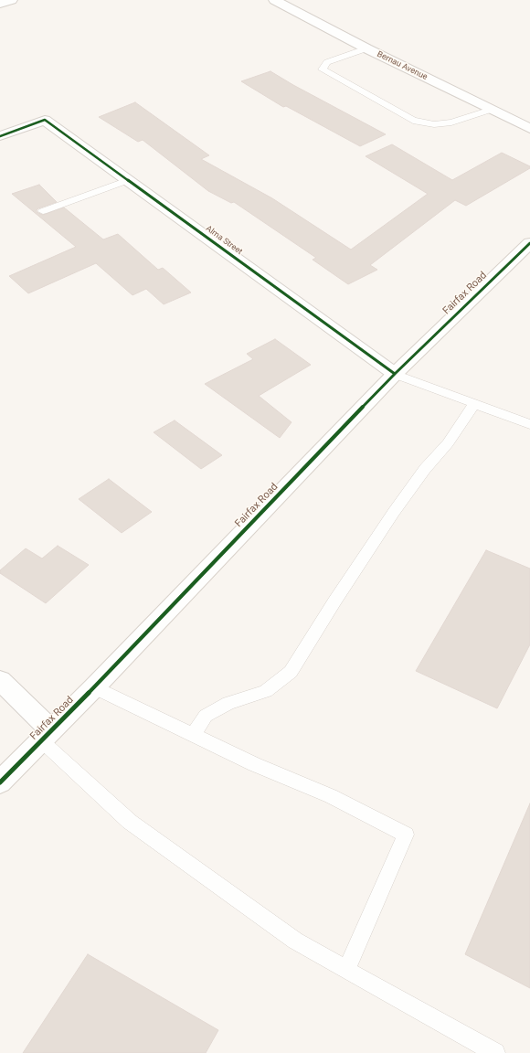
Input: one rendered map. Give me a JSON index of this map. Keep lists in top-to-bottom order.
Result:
{
  "streets": {
    "street": ["Bernau Avenue", "Alma Street", "Fairfax Road"]
  },
  "crossings": [
    ["Alma Street", "Fairfax Road"]
  ]
}
